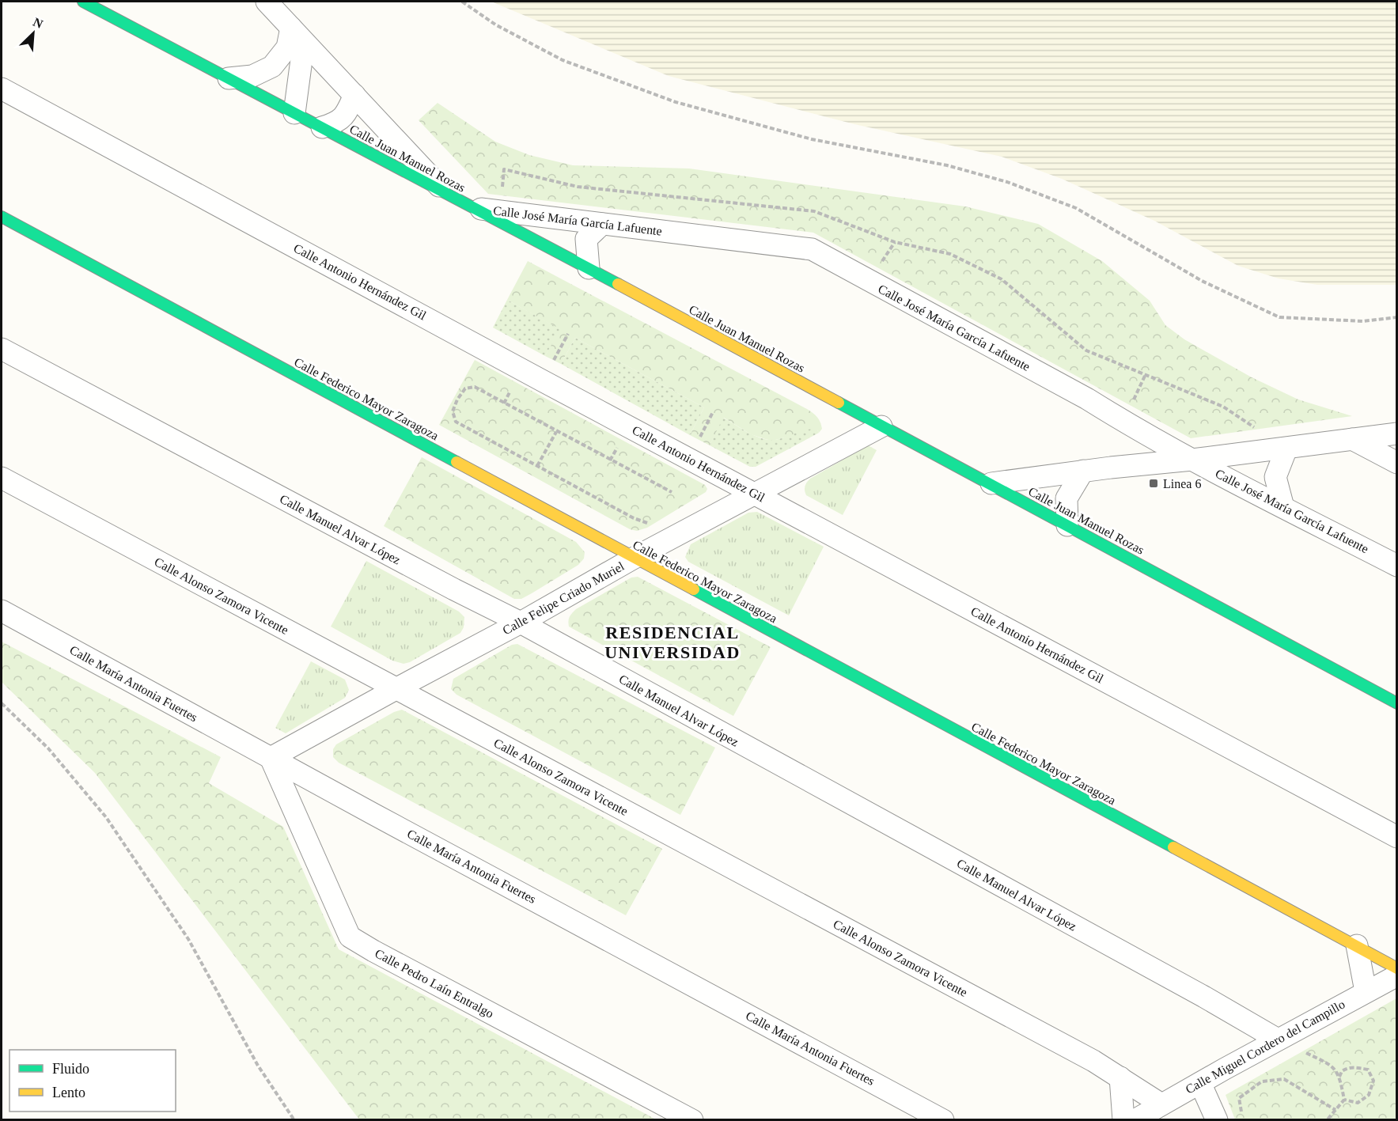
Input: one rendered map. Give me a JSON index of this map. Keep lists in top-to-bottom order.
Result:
{
  "streets": {
    "street": [
      "Calle Juan Manuel Rozas",
      "Calle José María García Lafuente",
      "Calle Antonio Hernández Gil",
      "Calle Federico Mayor Zaragoza",
      "Calle Manuel Alvar López",
      "Calle Alonso Zamora Vicente",
      "Calle Felipe Criado Muriel",
      "Calle María Antonia Fuertes",
      "Calle Pedro Laín Entralgo",
      "Calle Miguel Cordero del Campillo"
    ]
  },
  "crossings": [
    ["Calle Juan Manuel Rozas", "Calle José María García Lafuente"],
    ["Calle Juan Manuel Rozas", "Calle Felipe Criado Muriel"],
    ["Calle Antonio Hernández Gil", "Calle Felipe Criado Muriel"],
    ["Calle Federico Mayor Zaragoza", "Calle Felipe Criado Muriel"],
    ["Calle Manuel Alvar López", "Calle Felipe Criado Muriel"],
    ["Calle Manuel Alvar López", "Calle Miguel Cordero del Campillo"],
    ["Calle Alonso Zamora Vicente", "Calle Felipe Criado Muriel"],
    ["Calle Alonso Zamora Vicente", "Calle Miguel Cordero del Campillo"],
    ["Calle Felipe Criado Muriel", "Calle María Antonia Fuertes"],
    ["Calle Felipe Criado Muriel", "Calle Pedro Laín Entralgo"],
    ["Calle María Antonia Fuertes", "Calle Pedro Laín Entralgo"]
  ],
  "districts": ["RESIDENCIAL UNIVERSIDAD"],
  "places": {
    "transit": ["Linea 6"]
  },
  "legend": ["Fluido", "Lento"],
  "north": "top right"
}
